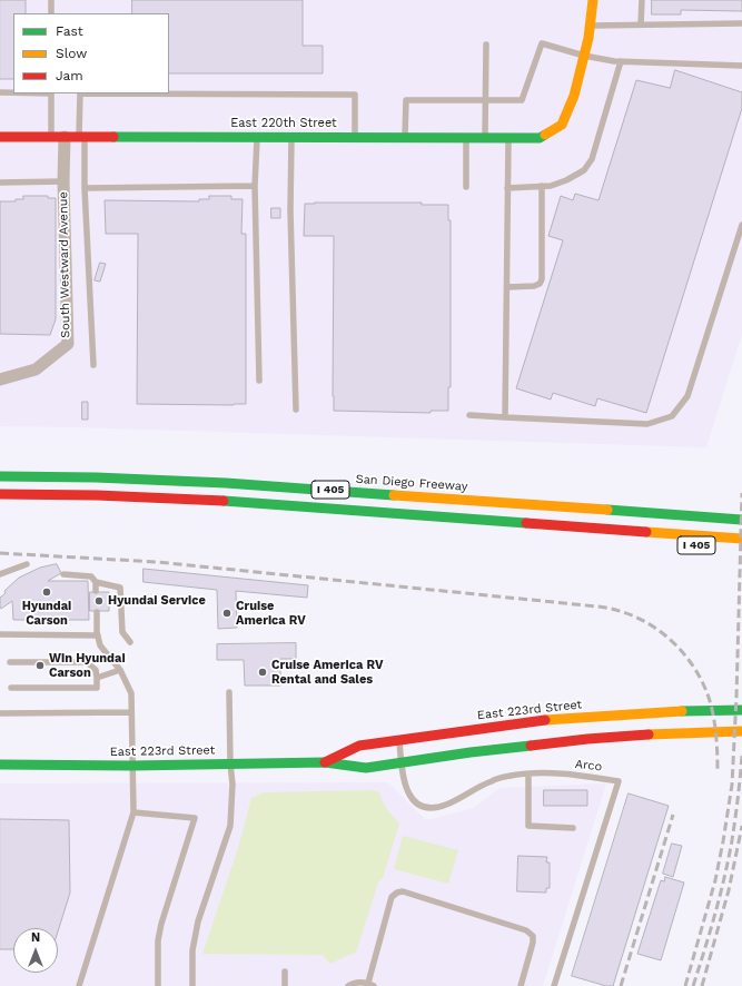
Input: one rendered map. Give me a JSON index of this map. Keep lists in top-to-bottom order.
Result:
{
  "streets": {
    "main road": [
      "East 220th Street",
      "San Diego Freeway",
      "I 405",
      "East 223rd Street"
    ],
    "street": ["South Westward Avenue"],
    "lane": ["Arco"]
  },
  "crossings": [
    ["East 220th Street", "South Westward Avenue"],
    ["East 223rd Street", "Arco"]
  ],
  "places": [
    "Hyundai Carson",
    "Hyundai Service",
    "Cruise America RV",
    "Win Hyundai Carson",
    "Cruise America RV Rental and Sales"
  ],
  "legend": ["Fast", "Slow", "Jam"],
  "north": "top"
}
